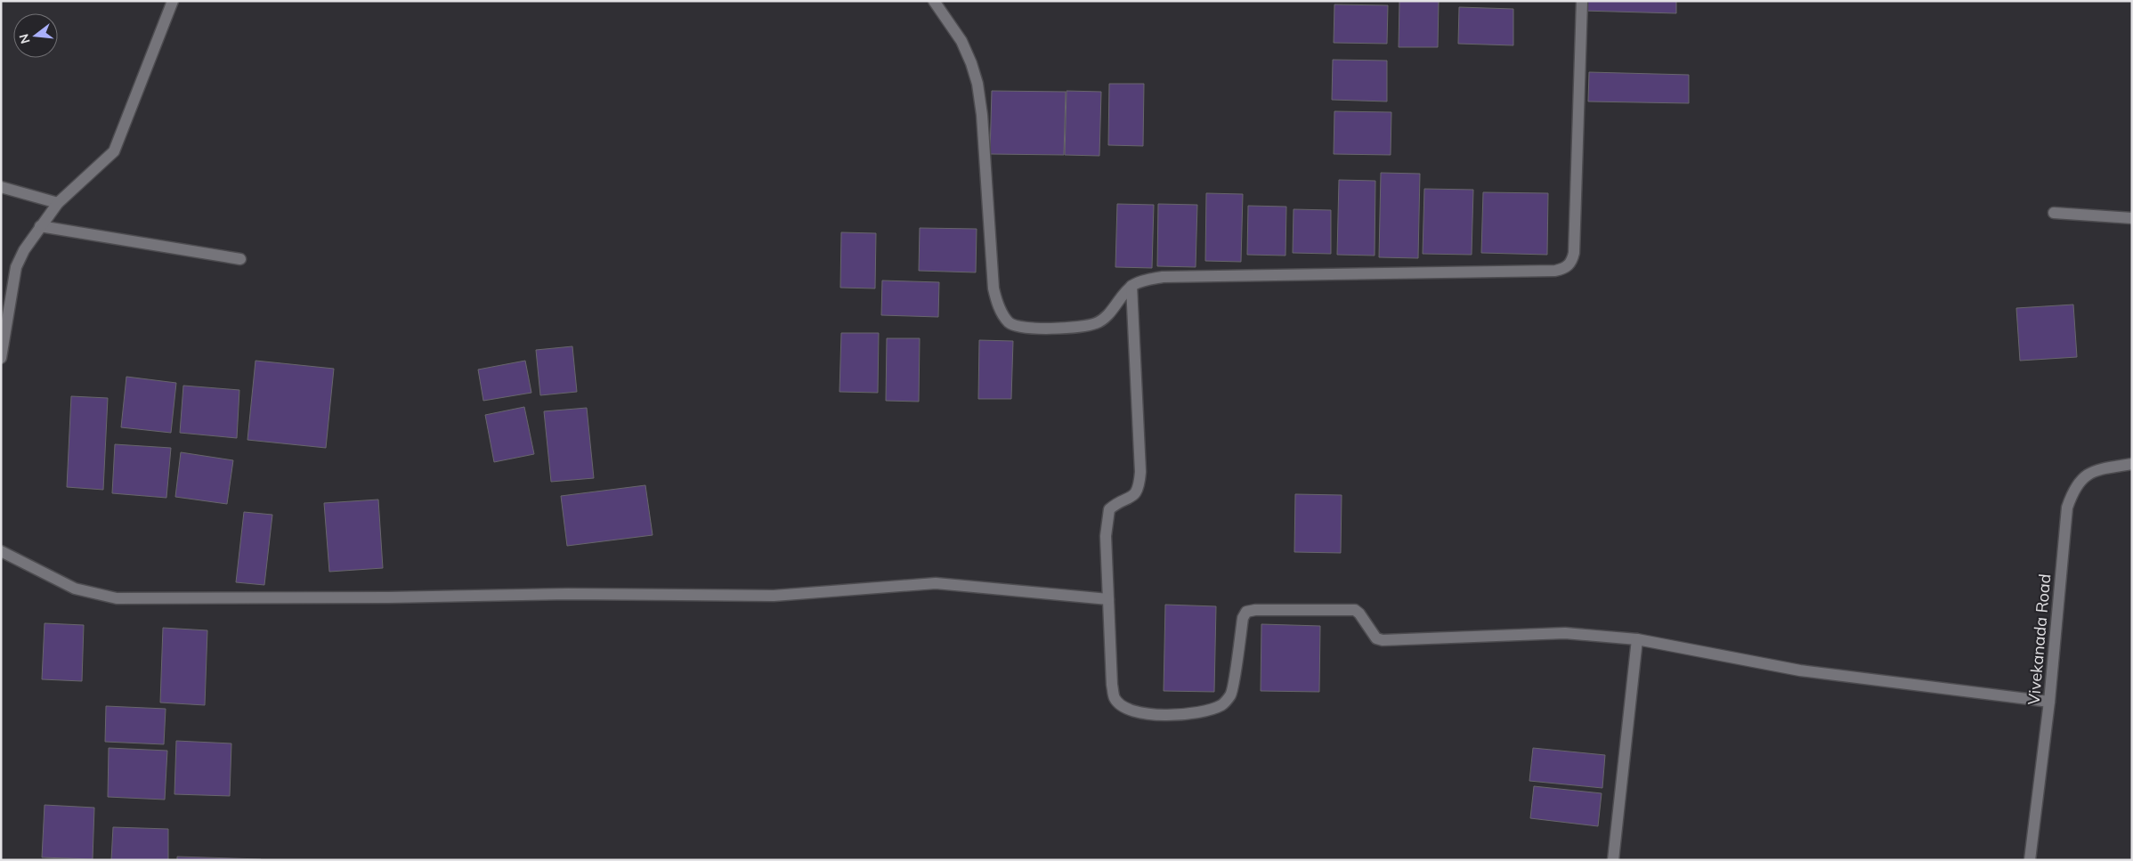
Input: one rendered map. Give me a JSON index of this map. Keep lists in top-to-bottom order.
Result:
{
  "streets": {
    "street": ["Vivekanada Road"]
  },
  "north": "left"
}
